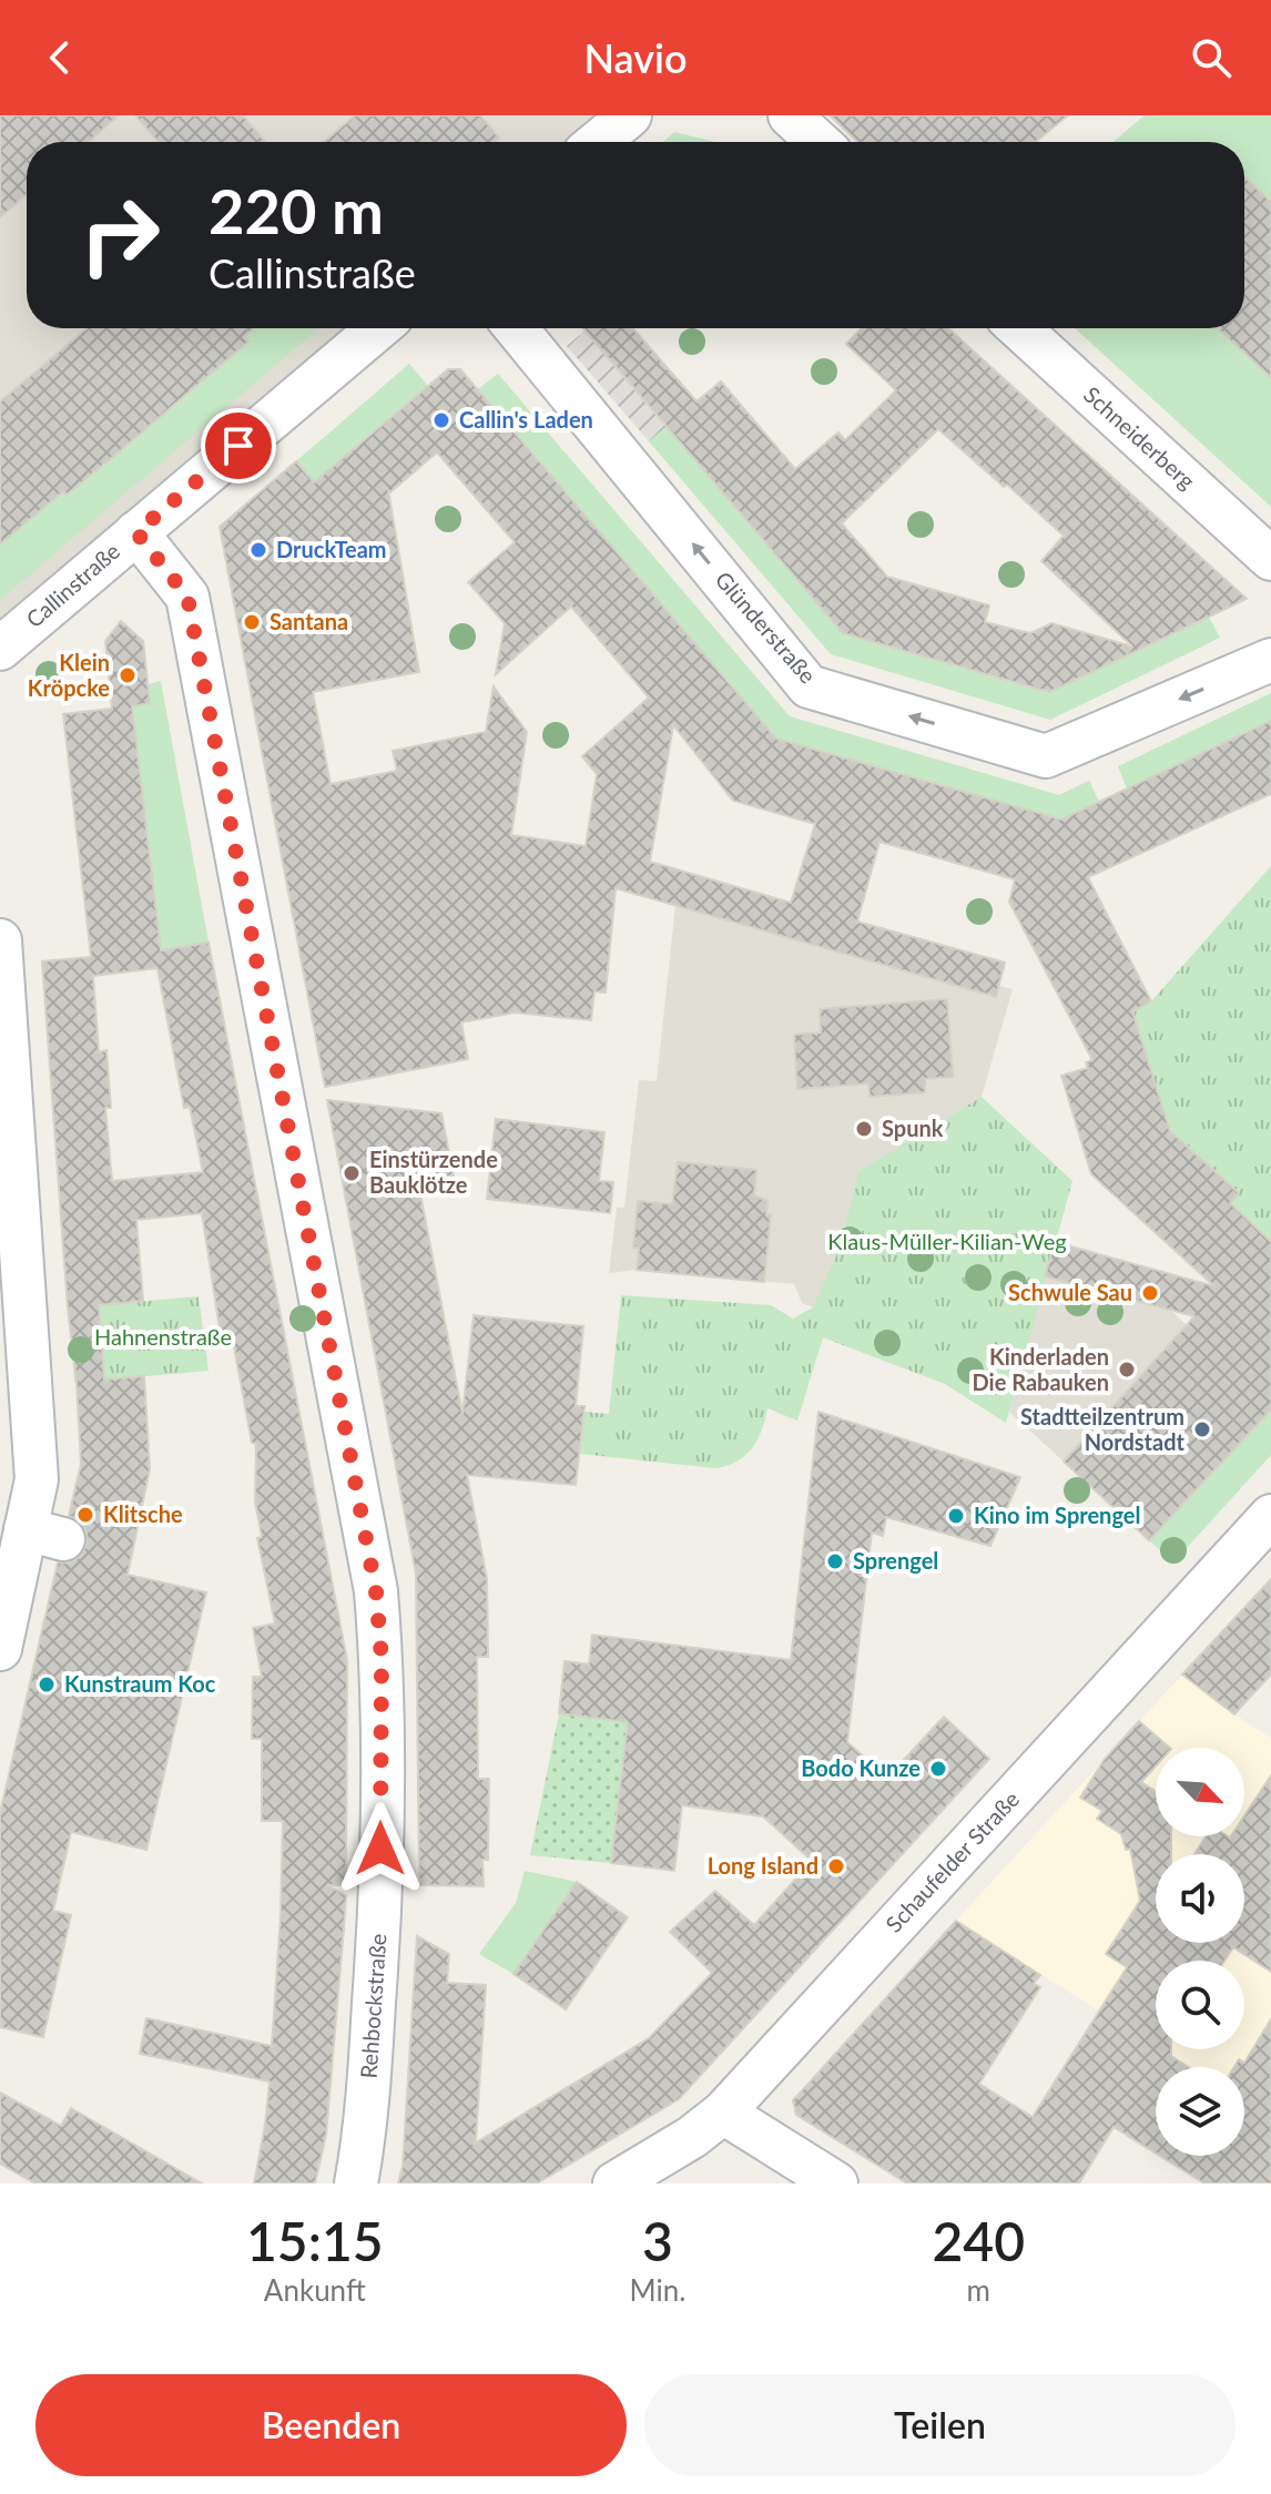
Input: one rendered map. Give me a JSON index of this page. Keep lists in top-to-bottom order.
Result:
{
  "streets": {
    "street": [
      "Schneiderberg",
      "Callinstraße",
      "Glünderstraße",
      "Schaufelder Straße",
      "Rehbockstraße"
    ]
  },
  "crossings": [
    ["Callinstraße", "Rehbockstraße"]
  ],
  "one_way": ["Glünderstraße"],
  "parks": ["Klaus-Müller-Kilian-Weg", "Hahnenstraße"],
  "places": [
    "Callin's Laden",
    "DruckTeam",
    "Santana",
    "Klein Kröpcke",
    "Spunk",
    "Einstürzende Bauklötze",
    "Schwule Sau",
    "Kinderladen Die Rabauken",
    "Stadtteilzentrum Nordstadt",
    "Klitsche",
    "Kino im Sprengel",
    "Sprengel",
    "Kunstraum Koc",
    "Bodo Kunze",
    "Long Island"
  ],
  "north": "bottom right",
  "page": {
    "header": "Navio",
    "turn": ["220 m", "Callinstraße"],
    "eta": [
      "15:15",
      "Ankunft",
      "3",
      "Min.",
      "240",
      "m"
    ],
    "buttons": ["Beenden", "Teilen"]
  }
}
